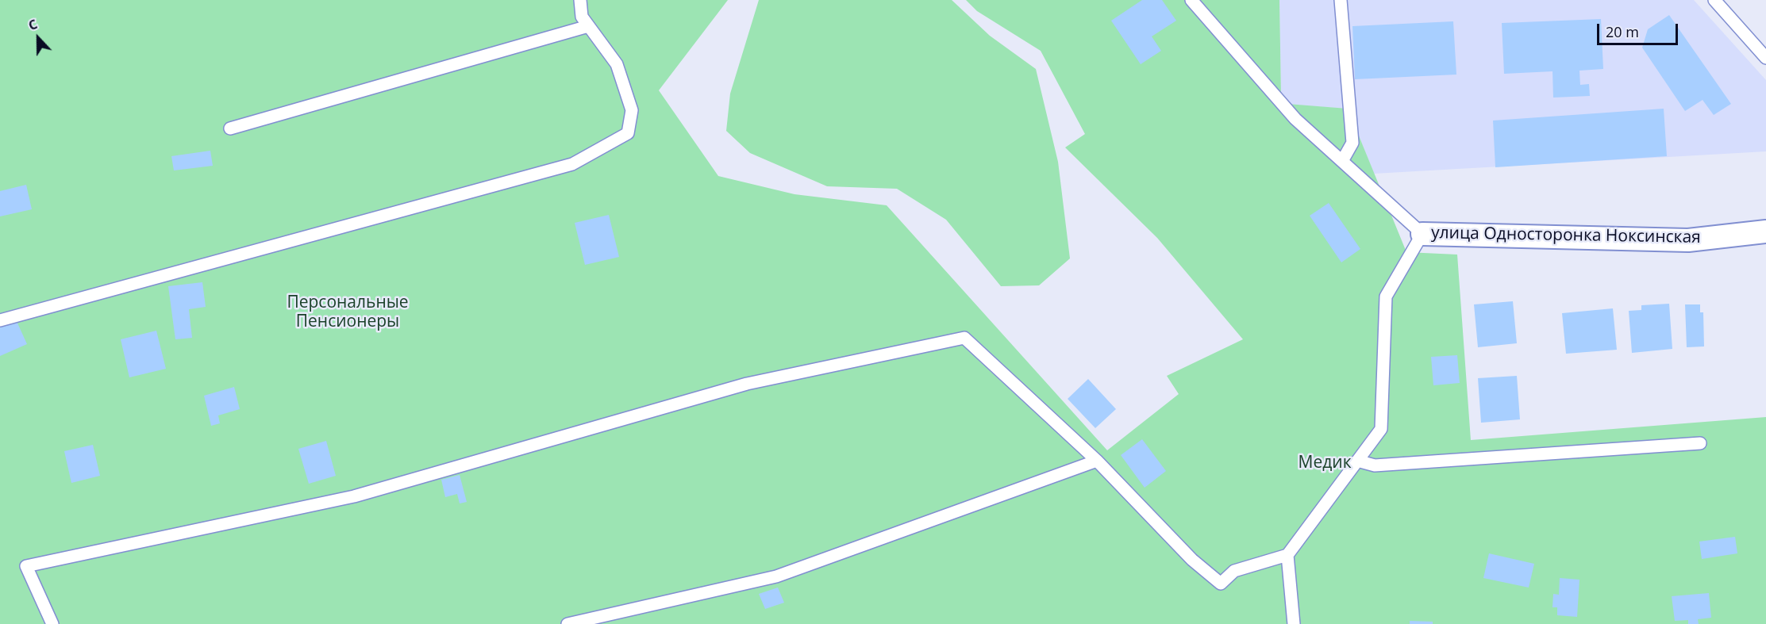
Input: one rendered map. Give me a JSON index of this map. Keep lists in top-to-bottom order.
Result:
{
  "streets": {
    "street": ["улица Односторонка Ноксинская"]
  },
  "parks": ["Персональные Пенсионеры", "Медик"],
  "scale_bar": "20 m",
  "north": "top"
}
